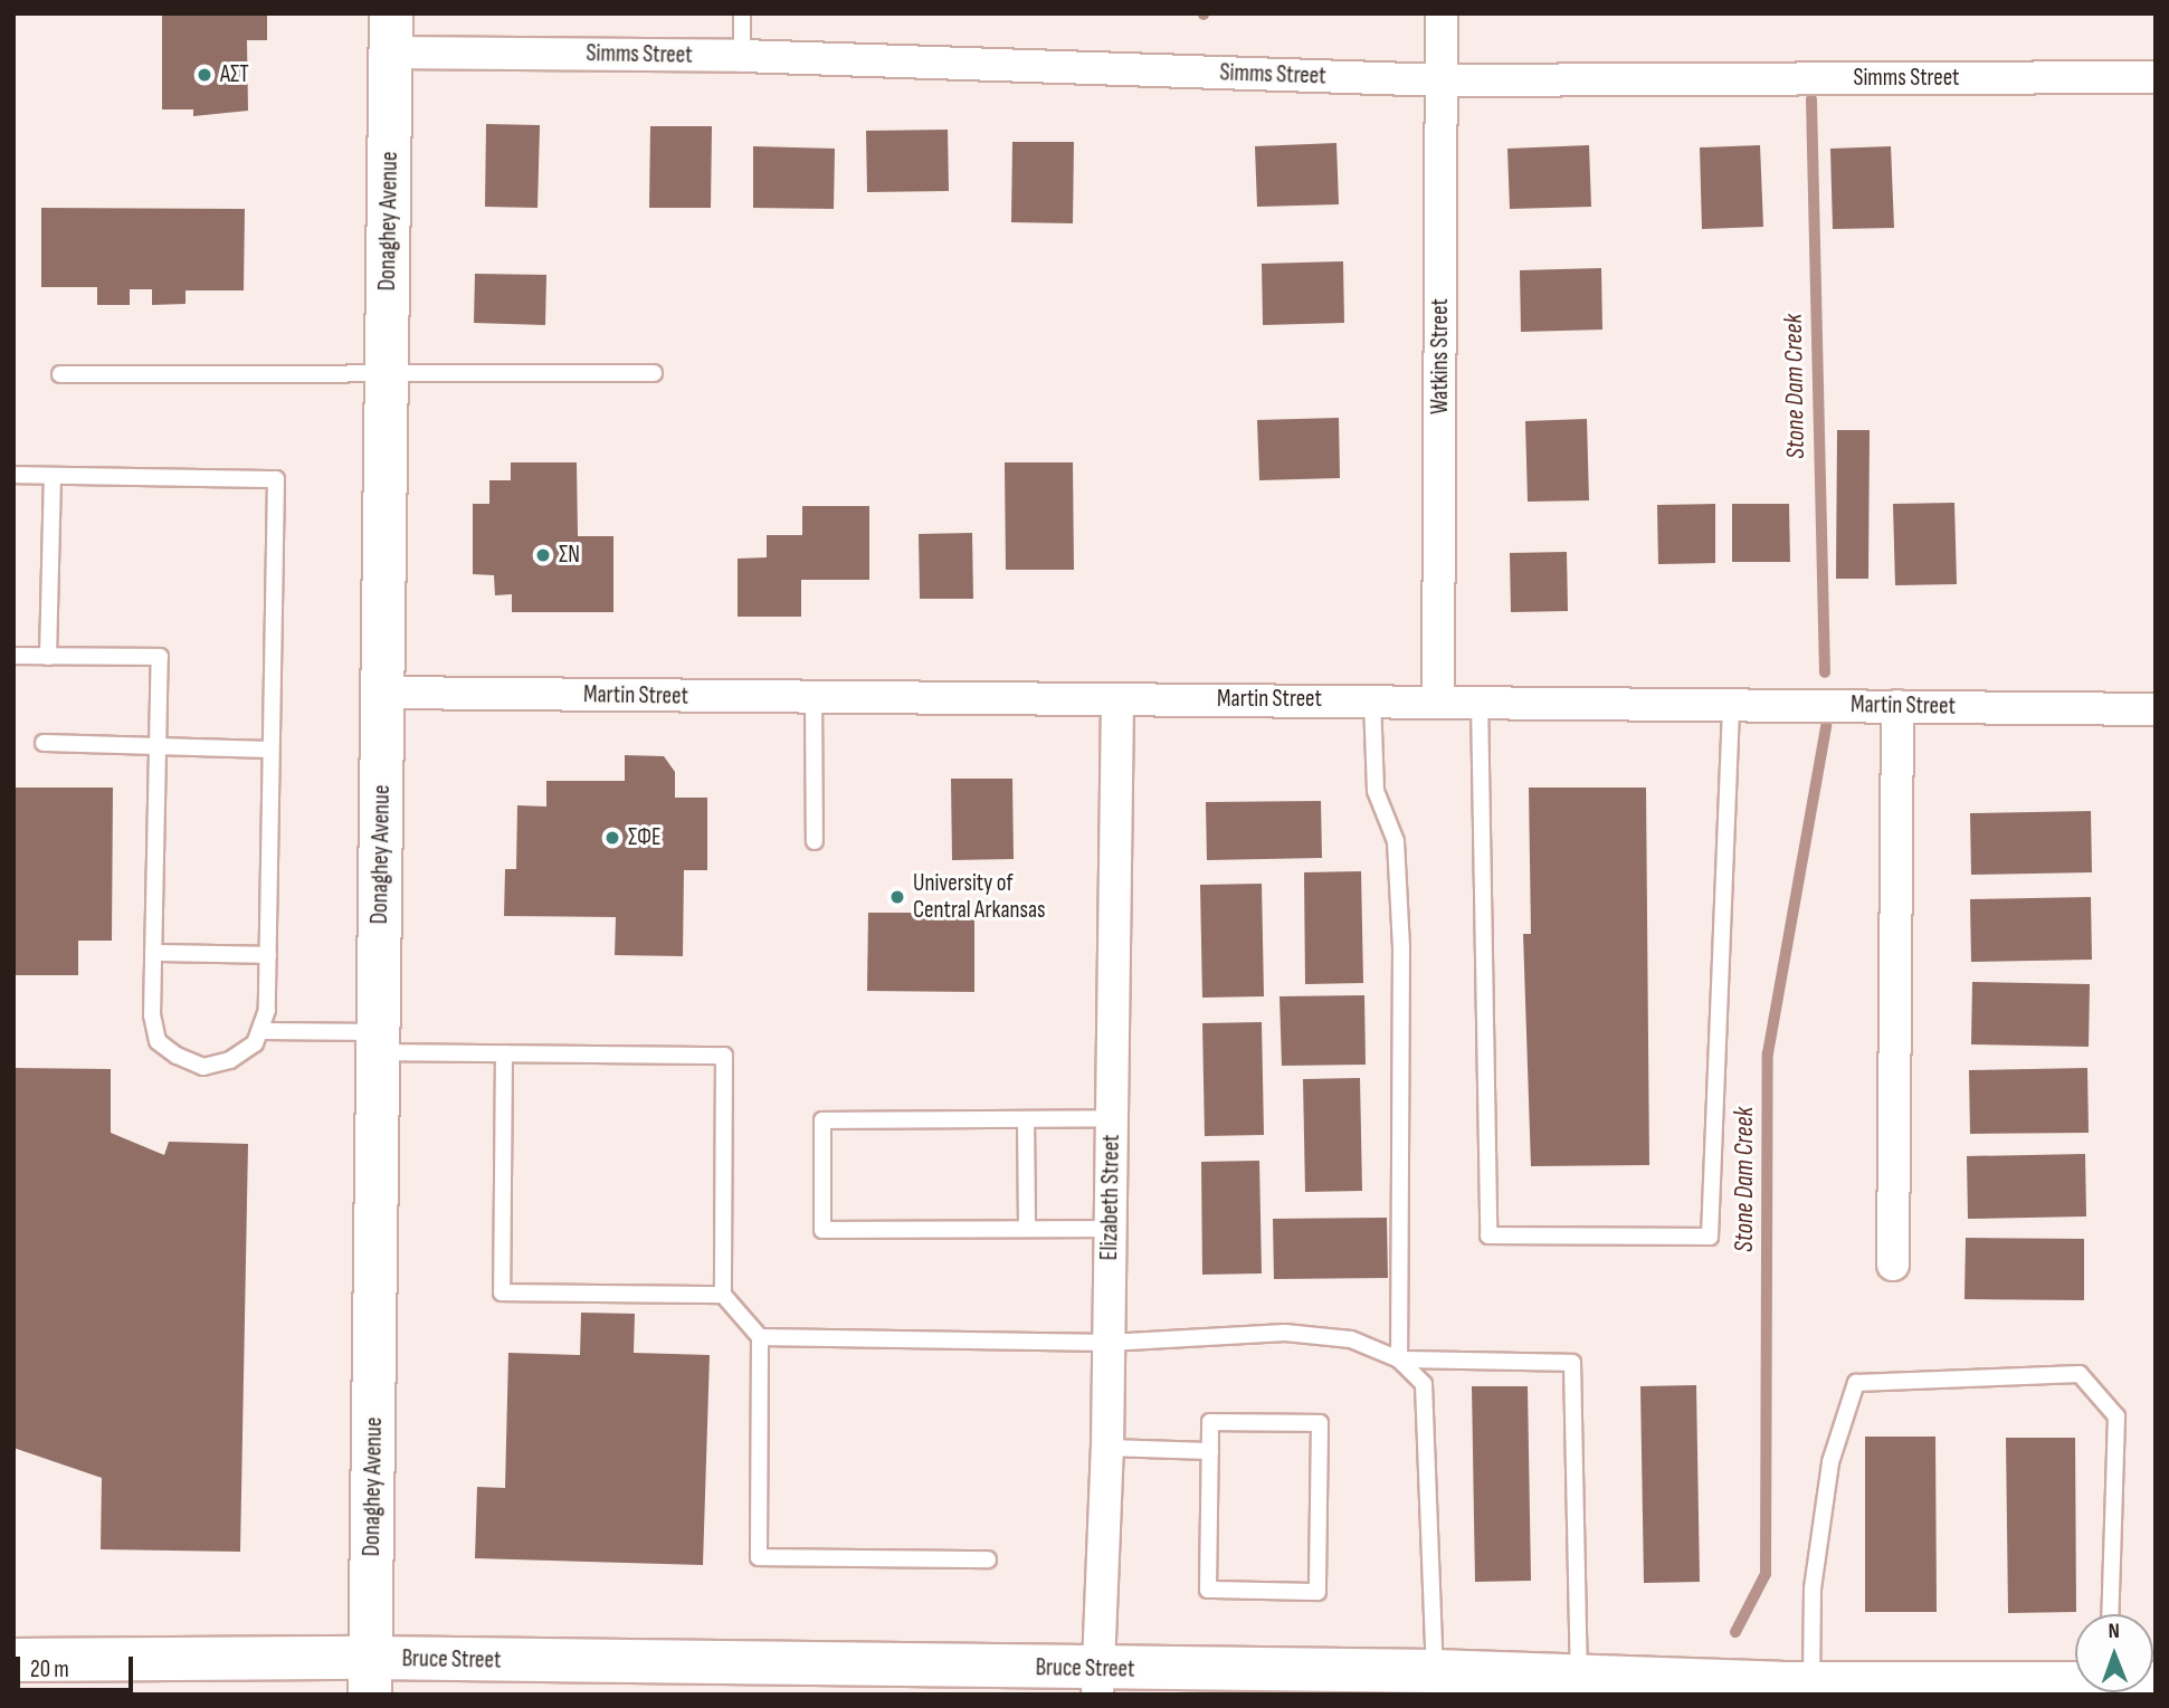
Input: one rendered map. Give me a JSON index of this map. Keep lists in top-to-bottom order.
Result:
{
  "streets": {
    "street": [
      "Simms Street",
      "Donaghey Avenue",
      "Watkins Street",
      "Martin Street",
      "Elizabeth Street",
      "Bruce Street"
    ]
  },
  "crossings": [
    ["Simms Street", "Donaghey Avenue"],
    ["Simms Street", "Watkins Street"],
    ["Donaghey Avenue", "Martin Street"],
    ["Donaghey Avenue", "Bruce Street"],
    ["Watkins Street", "Martin Street"],
    ["Martin Street", "Elizabeth Street"],
    ["Elizabeth Street", "Bruce Street"]
  ],
  "water": ["Stone Dam Creek"],
  "places": [
    "ΑΣΤ",
    "ΣΝ",
    "ΣΦΕ",
    "University of Central Arkansas"
  ],
  "scale_bar": "20 m",
  "north": "top"
}
